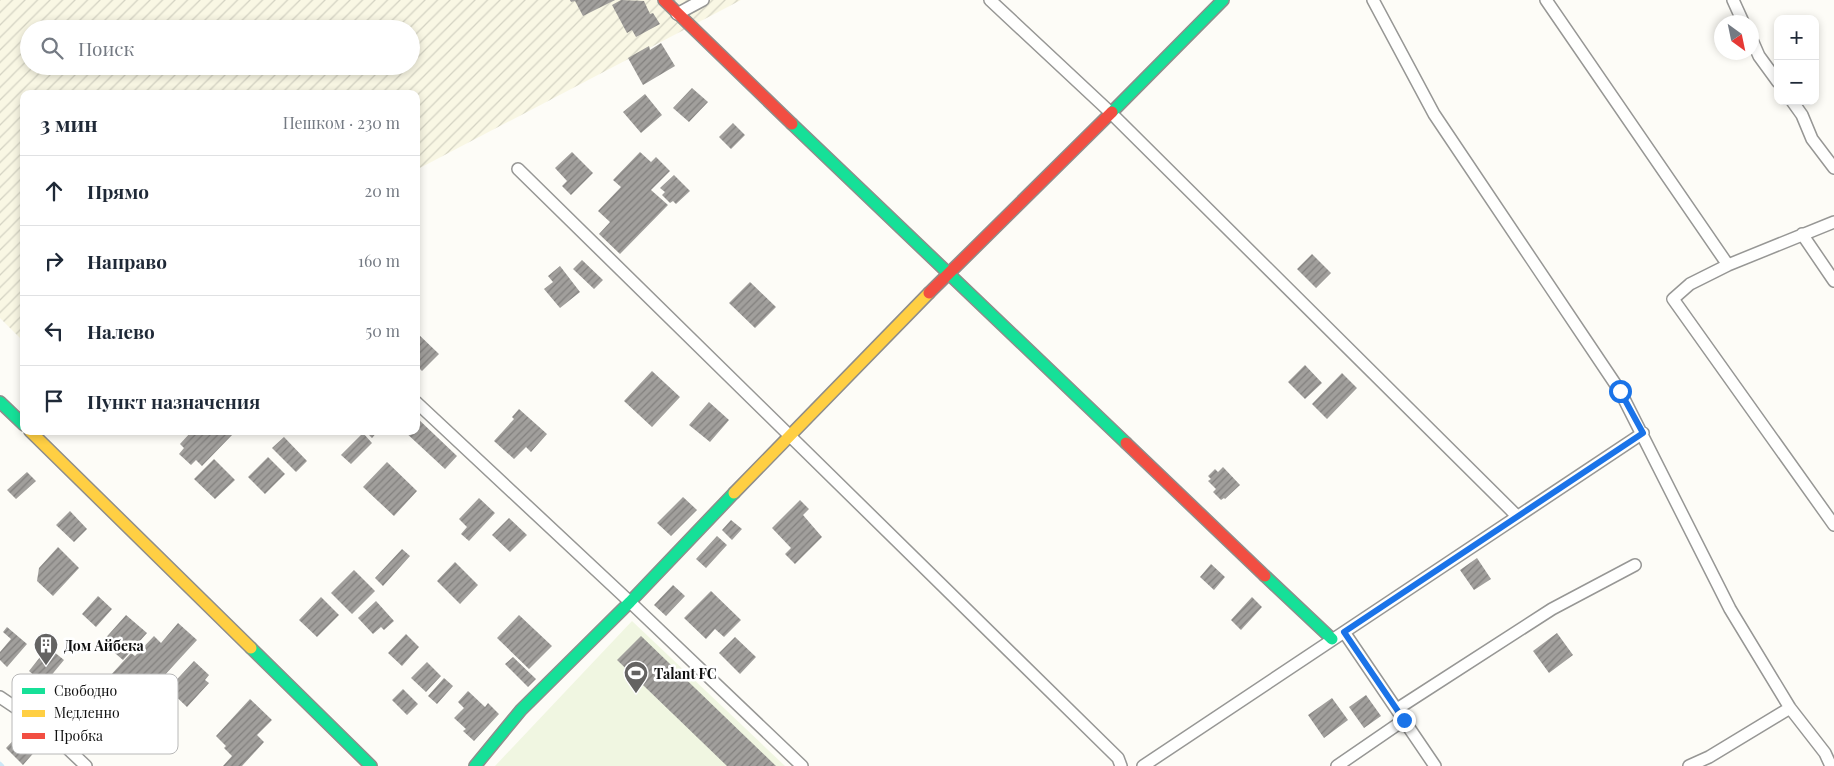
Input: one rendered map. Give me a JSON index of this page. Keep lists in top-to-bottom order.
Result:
{
  "places": {
    "building": ["Дом Айбека"],
    "sports": ["Talant FC"]
  },
  "legend": ["Свободно", "Медленно", "Пробка"],
  "north": "bottom right",
  "page": {
    "map_buttons": ["+", "−"],
    "search": "Поиск",
    "heading": ["3 мин", "Пешком · 230 m"],
    "list": [
      ["Прямо", "20 m"],
      ["Направо", "160 m"],
      ["Налево", "50 m"],
      "Пункт назначения"
    ]
  }
}
